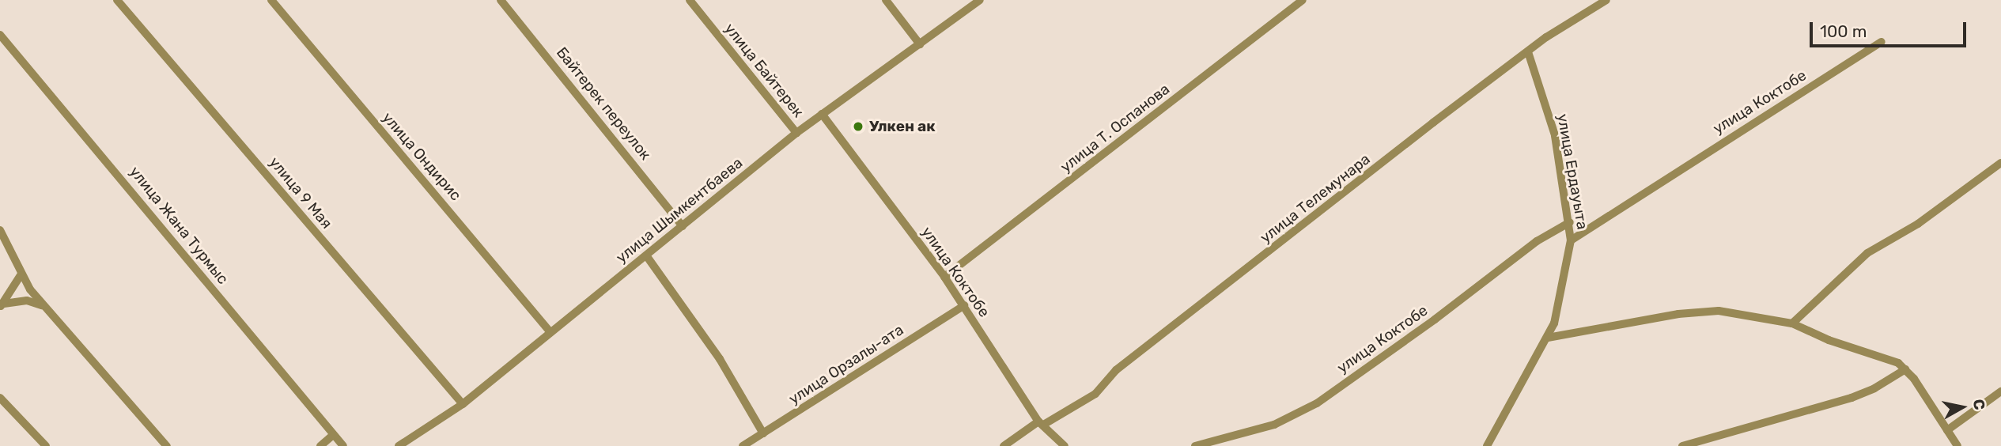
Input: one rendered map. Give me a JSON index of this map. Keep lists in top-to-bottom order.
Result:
{
  "streets": {
    "street": [
      "улица Байтерек",
      "улица Коктобе",
      "Байтерек переулок",
      "улица Т. Оспанова",
      "улица Ондирис",
      "улица Ердауыта",
      "улица 9 Мая",
      "улица Телемунара",
      "улица Шымкентбаева",
      "улица Жана Турмыс",
      "улица Орзалы-ата"
    ]
  },
  "crossings": [
    ["улица Байтерек", "улица Шымкентбаева"],
    ["улица Коктобе", "улица Т. Оспанова"],
    ["улица Коктобе", "улица Ердауыта"],
    ["улица Коктобе", "улица Телемунара"],
    ["улица Коктобе", "улица Шымкентбаева"],
    ["улица Коктобе", "улица Орзалы-ата"],
    ["Байтерек переулок", "улица Шымкентбаева"],
    ["улица Ондирис", "улица Шымкентбаева"],
    ["улица Ердауыта", "улица Телемунара"],
    ["улица 9 Мая", "улица Шымкентбаева"]
  ],
  "places": ["Улкен ак"],
  "scale_bar": "100 m",
  "north": "right"
}
